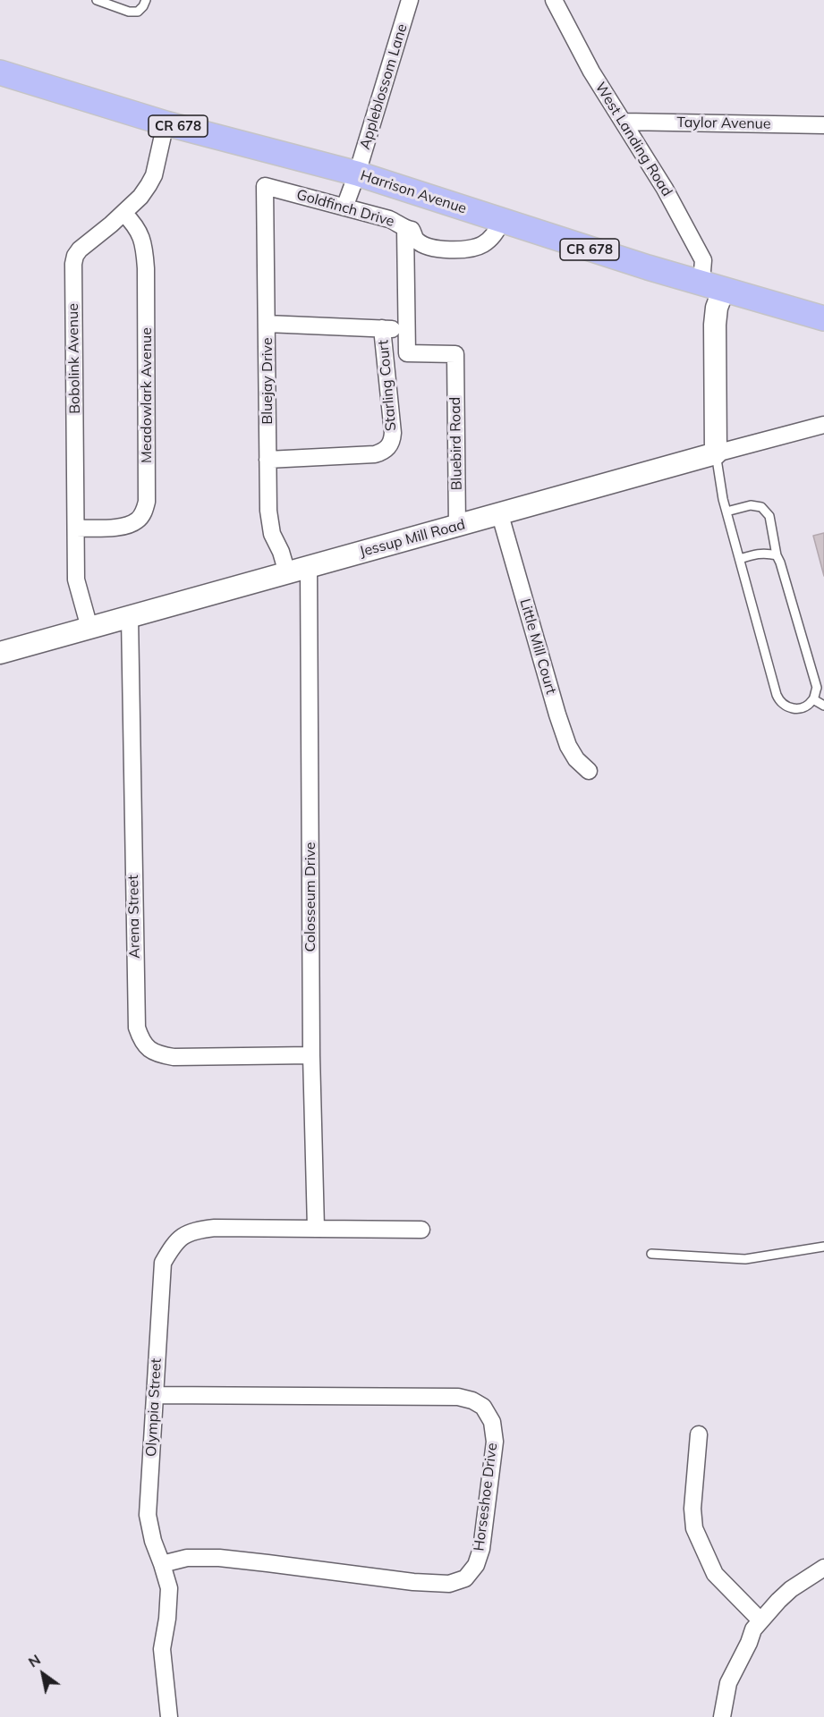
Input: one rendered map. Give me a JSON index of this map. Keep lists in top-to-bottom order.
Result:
{
  "streets": {
    "main road": ["CR 678", "Harrison Avenue"],
    "street": [
      "Appleblossom Lane",
      "Taylor Avenue",
      "West Landing Road",
      "Goldfinch Drive",
      "Bobolink Avenue",
      "Bluejay Drive",
      "Starling Court",
      "Meadowlark Avenue",
      "Bluebird Road",
      "Jessup Mill Road",
      "Little Mill Court",
      "Colosseum Drive",
      "Arena Street",
      "Olympia Street",
      "Horseshoe Drive"
    ]
  },
  "crossings": [
    ["Appleblossom Lane", "Harrison Avenue"],
    ["Appleblossom Lane", "Goldfinch Drive"],
    ["Taylor Avenue", "West Landing Road"],
    ["West Landing Road", "Harrison Avenue"],
    ["Harrison Avenue", "Goldfinch Drive"],
    ["Harrison Avenue", "Bobolink Avenue"],
    ["Goldfinch Drive", "Bluejay Drive"],
    ["Bobolink Avenue", "Meadowlark Avenue"],
    ["Bobolink Avenue", "Jessup Mill Road"],
    ["Bluejay Drive", "Starling Court"],
    ["Bluejay Drive", "Jessup Mill Road"],
    ["Starling Court", "Bluebird Road"],
    ["Bluebird Road", "Jessup Mill Road"],
    ["Jessup Mill Road", "Little Mill Court"],
    ["Jessup Mill Road", "Colosseum Drive"],
    ["Jessup Mill Road", "Arena Street"],
    ["Colosseum Drive", "Arena Street"],
    ["Colosseum Drive", "Olympia Street"],
    ["Olympia Street", "Horseshoe Drive"]
  ],
  "north": "top left"
}
